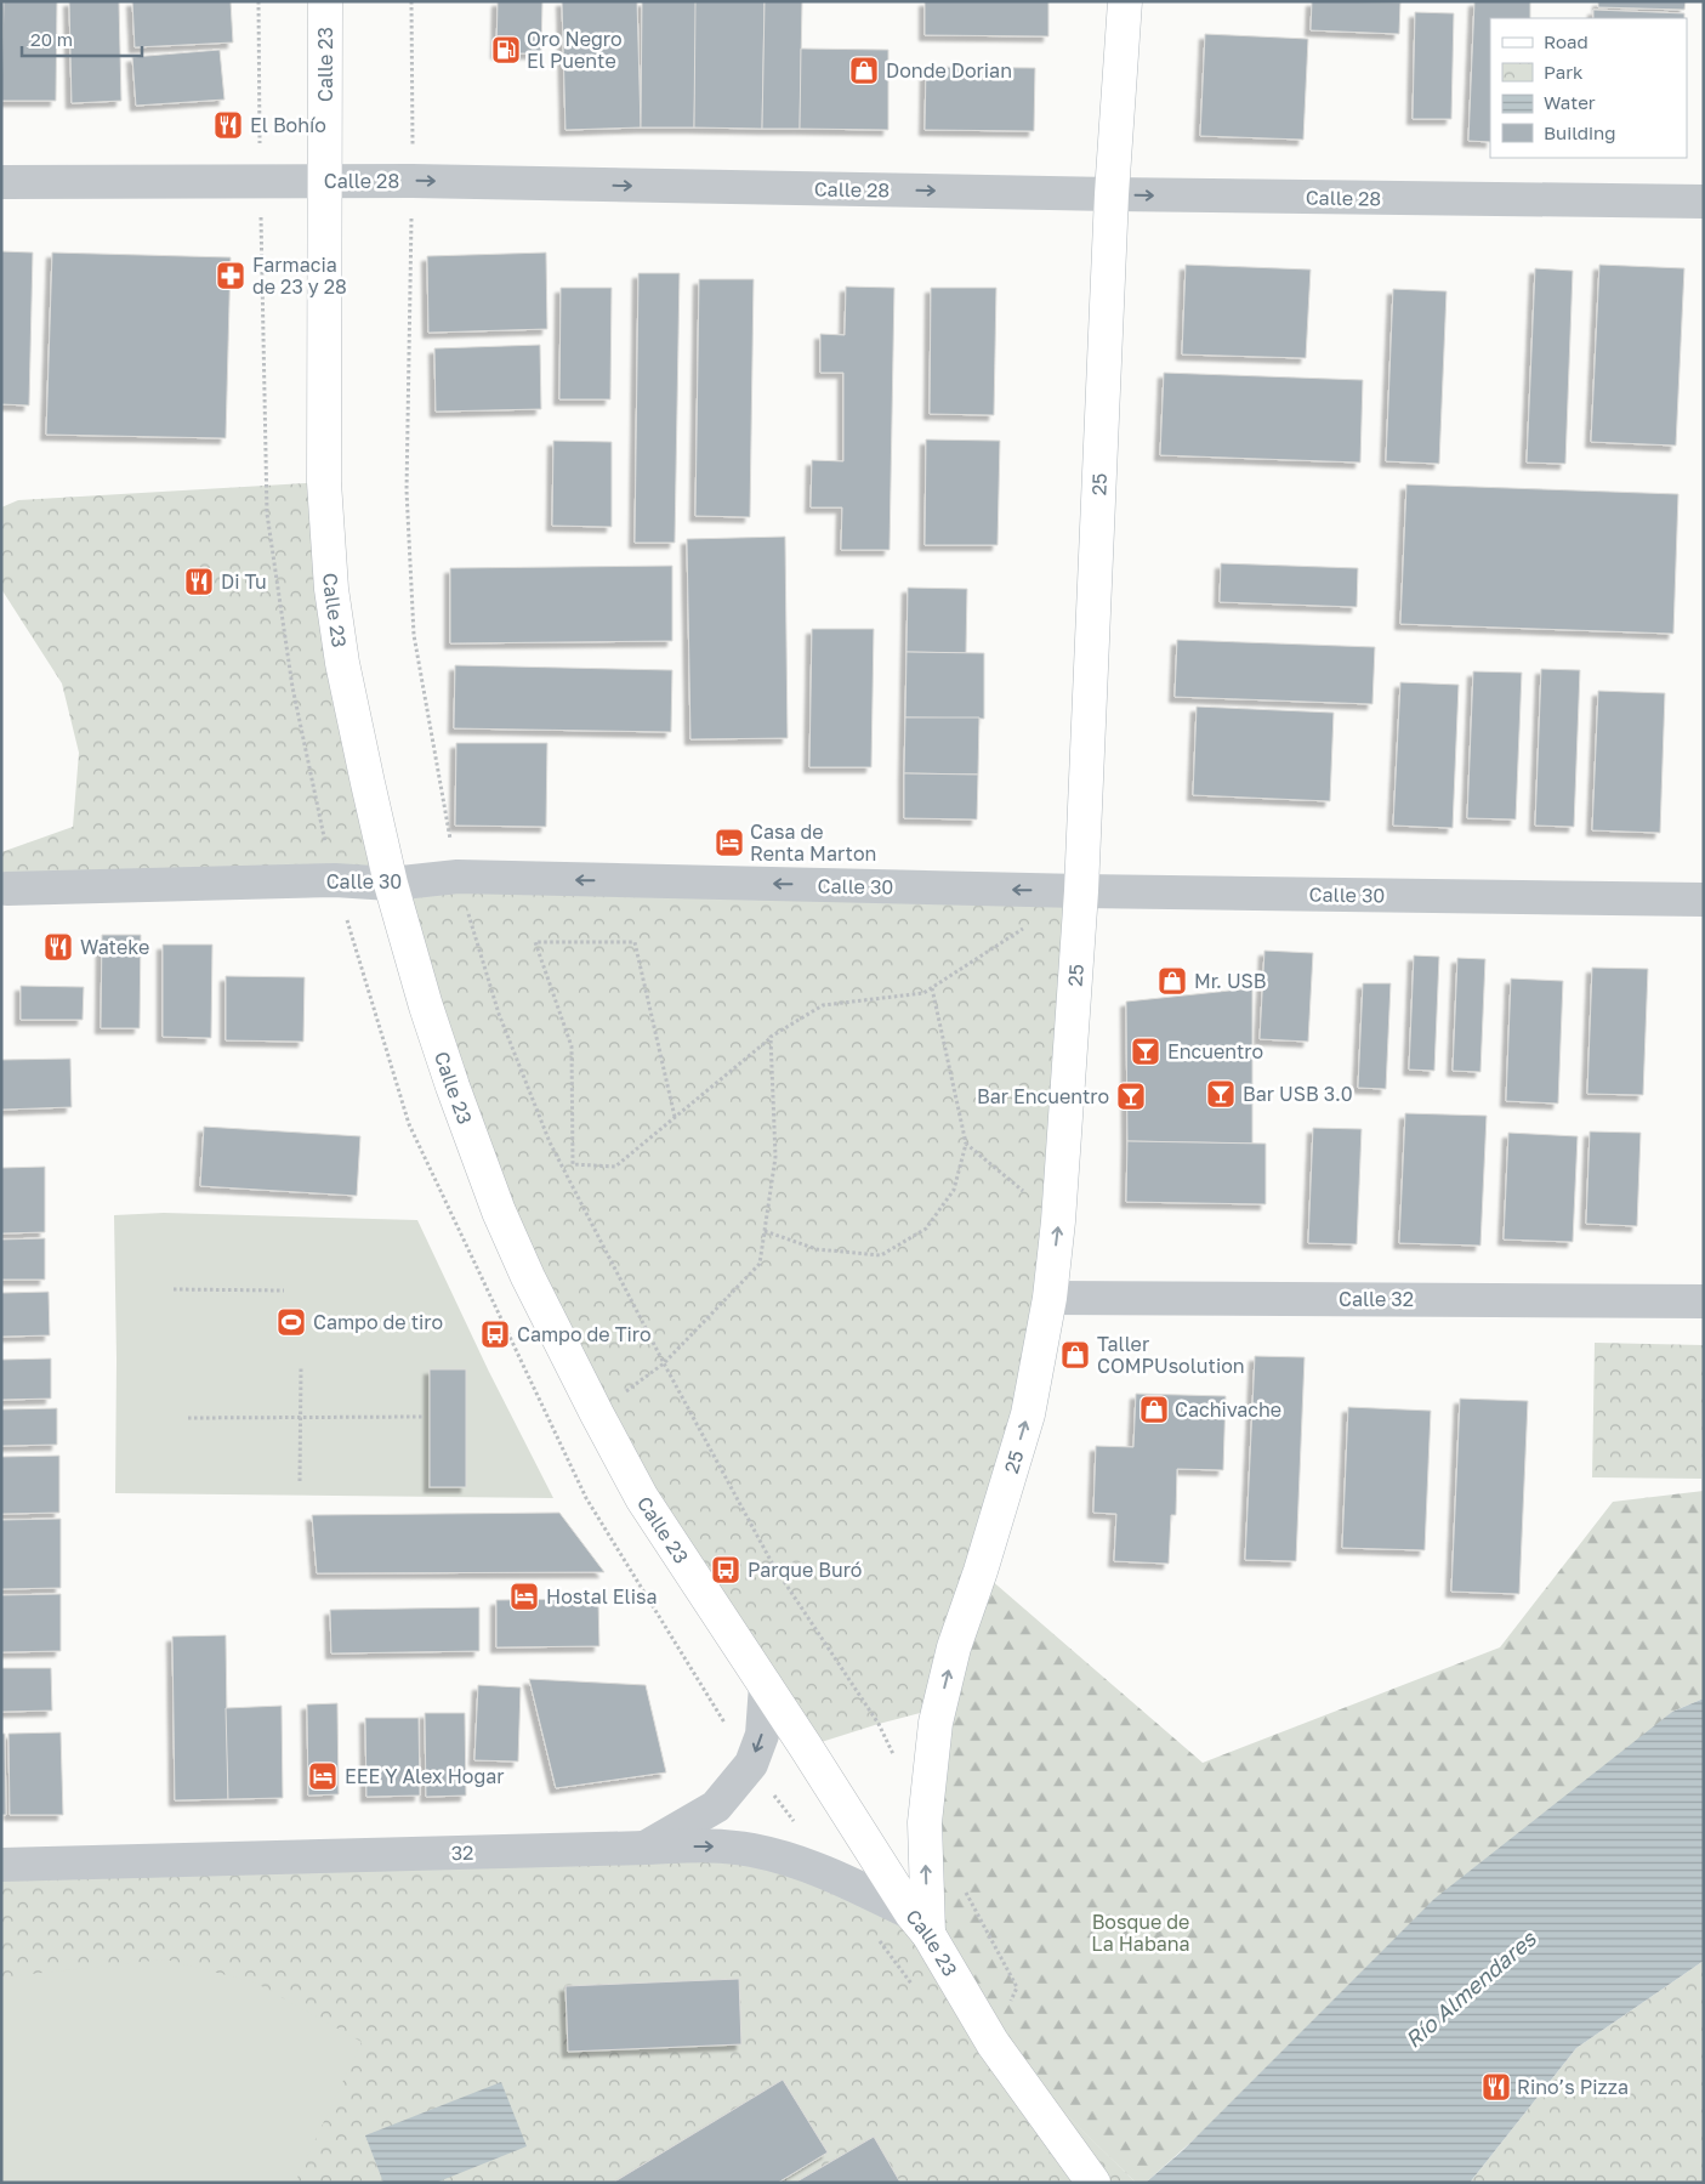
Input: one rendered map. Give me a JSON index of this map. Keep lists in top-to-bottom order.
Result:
{
  "streets": {
    "main road": ["Calle 23", "25"],
    "street": [
      "Calle 28",
      "Calle 30",
      "Calle 32",
      "32"
    ]
  },
  "crossings": [
    ["Calle 23", "Calle 28"],
    ["Calle 23", "25"],
    ["Calle 23", "Calle 30"],
    ["Calle 23", "32"],
    ["Calle 28", "25"],
    ["25", "Calle 30"],
    ["25", "Calle 32"],
    ["25", "32"]
  ],
  "one_way": ["Calle 28", "25", "Calle 30"],
  "water": ["Río Almendares"],
  "parks": ["Bosque de La Habana"],
  "places": {
    "fuel station": ["Oro Negro El Puente"],
    "shop": [
      "Donde Dorian",
      "Mr. USB",
      "Taller COMPUsolution",
      "Cachivache"
    ],
    "restaurant": [
      "El Bohío",
      "Di Tu",
      "Wateke",
      "Rino’s Pizza"
    ],
    "pharmacy": ["Farmacia de 23 y 28"],
    "hotel": ["Casa de Renta Marton", "Hostal Elisa", "EEE Y Alex Hogar"],
    "bar": ["Encuentro", "Bar USB 3.0", "Bar Encuentro"],
    "sports": ["Campo de tiro"],
    "bus stop": ["Campo de Tiro", "Parque Buró"]
  },
  "legend": [
    "Road",
    "Park",
    "Water",
    "Building"
  ],
  "scale_bar": "20 m"
}
